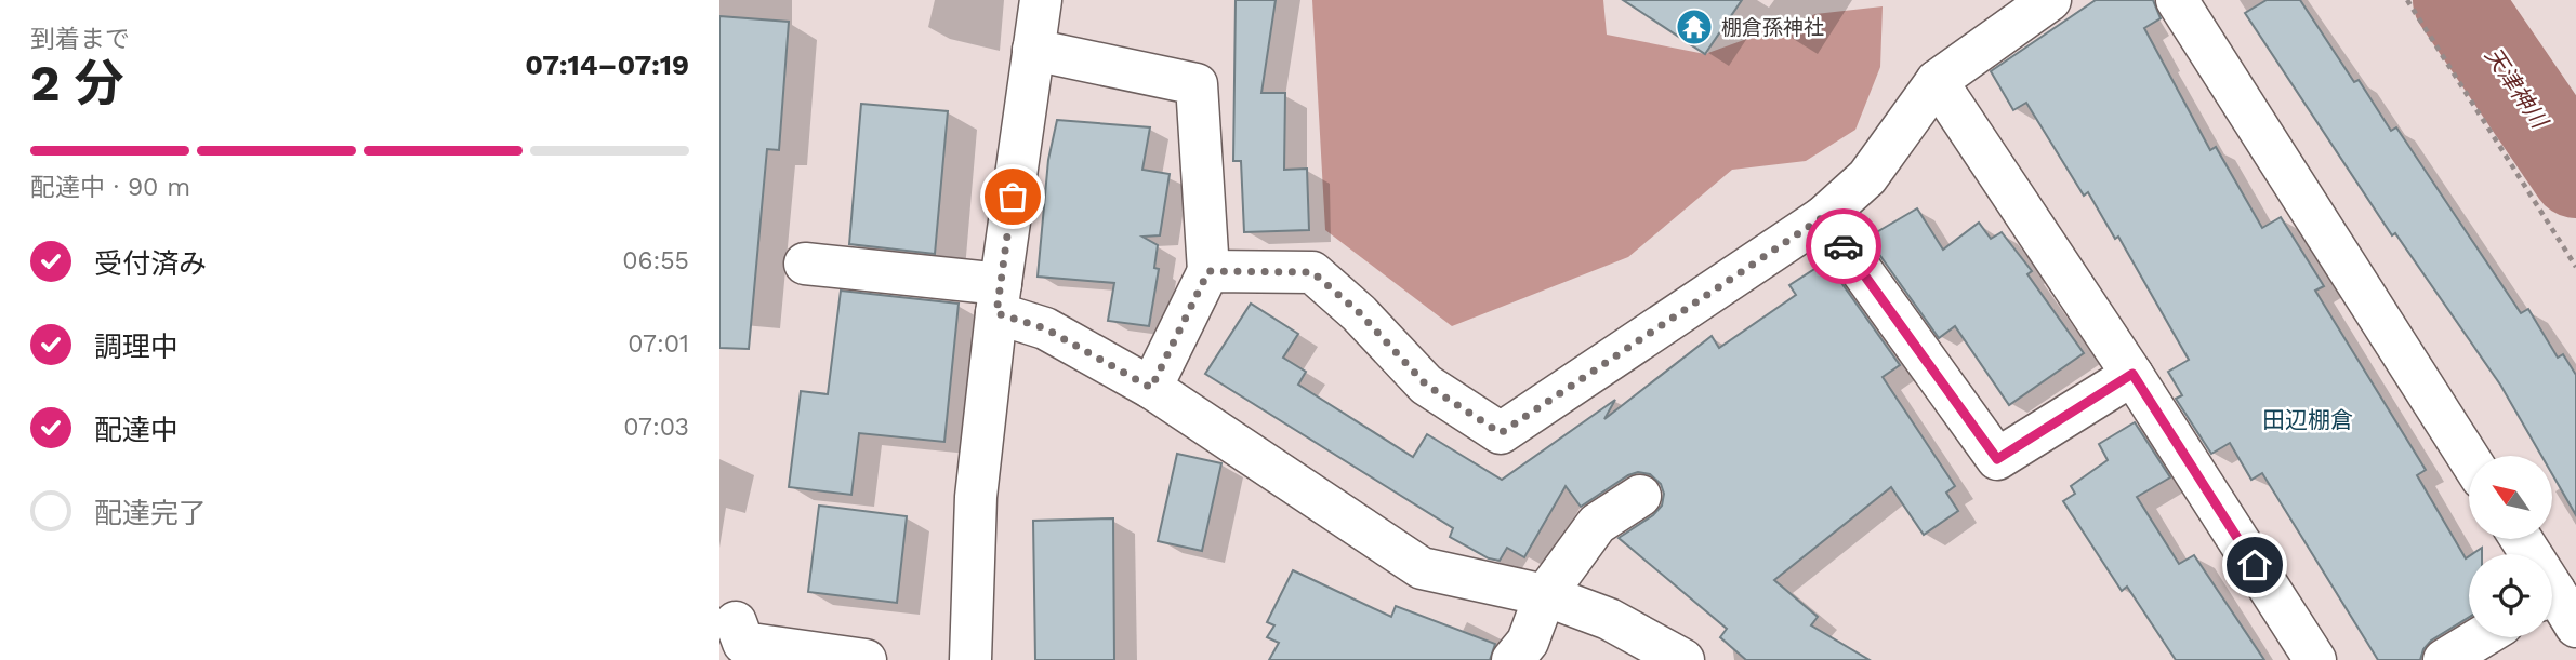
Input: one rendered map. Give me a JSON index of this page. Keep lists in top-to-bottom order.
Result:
{
  "districts": ["田辺棚倉"],
  "water": ["天津神川"],
  "places": {
    "temple": ["棚倉孫神社"]
  },
  "north": "top left",
  "page": {
    "heading": ["2 分", "到着まで", "07:14–07:19"],
    "bar": "配達中 · 90 m",
    "list": [
      ["受付済み", "06:55"],
      ["調理中", "07:01"],
      ["配達中", "07:03"],
      "配達完了"
    ]
  }
}
